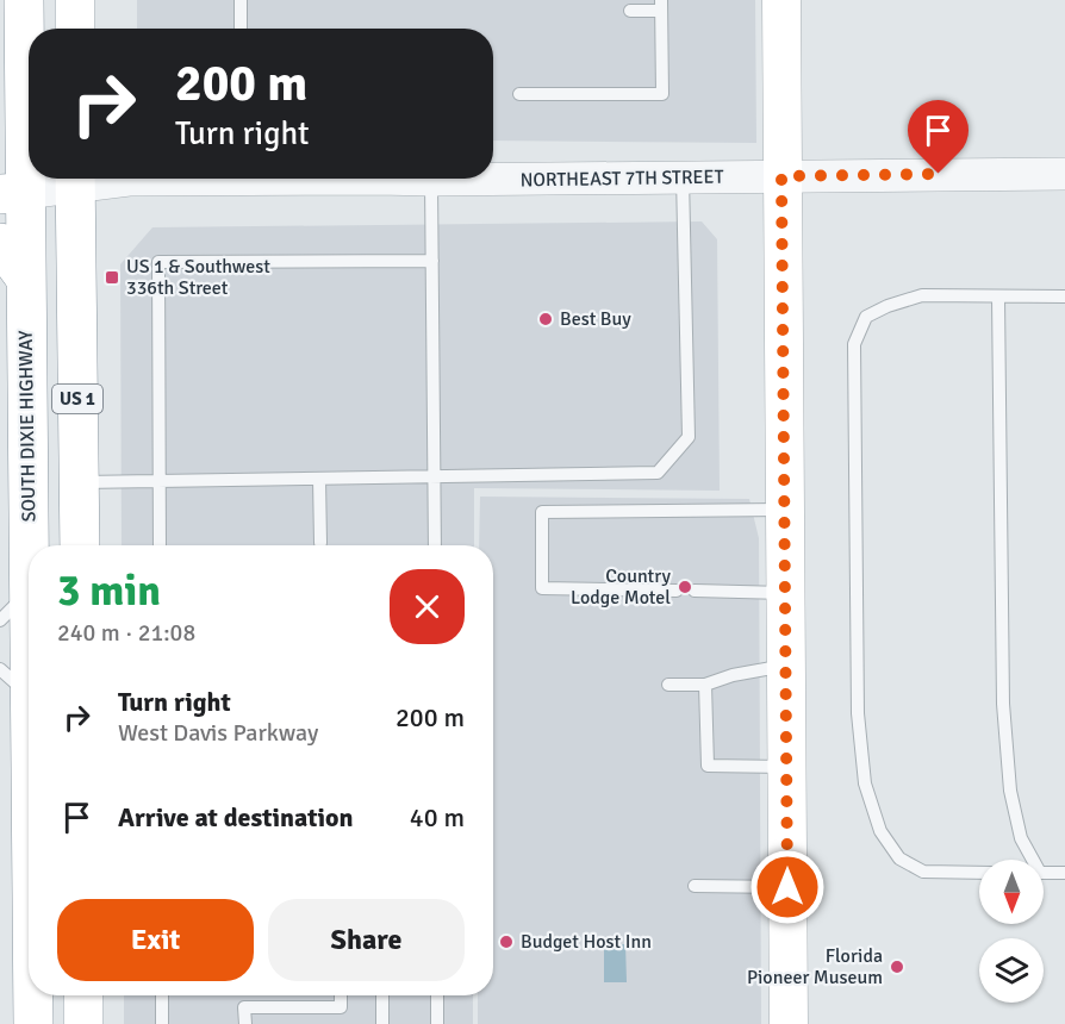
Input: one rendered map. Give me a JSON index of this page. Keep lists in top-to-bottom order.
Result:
{
  "streets": {
    "highway": ["US 1", "SOUTH DIXIE HIGHWAY"],
    "street": ["NORTHEAST 7TH STREET"]
  },
  "crossings": [
    ["NORTHEAST 7TH STREET", "US 1"],
    ["NORTHEAST 7TH STREET", "SOUTH DIXIE HIGHWAY"]
  ],
  "places": {
    "transit": ["US 1 & Southwest 336th Street"],
    "other": [
      "Best Buy",
      "Country Lodge Motel",
      "Budget Host Inn",
      "Florida Pioneer Museum"
    ]
  },
  "north": "bottom",
  "page": {
    "turn": ["200 m", "Turn right"],
    "heading": ["3 min", "240 m · 21:08"],
    "list": [
      {
        "name": "Turn right",
        "note": "West Davis Parkway",
        "value": "200 m"
      },
      {
        "name": "Arrive at destination",
        "value": "40 m"
      }
    ],
    "buttons": ["Exit", "Share"]
  }
}
